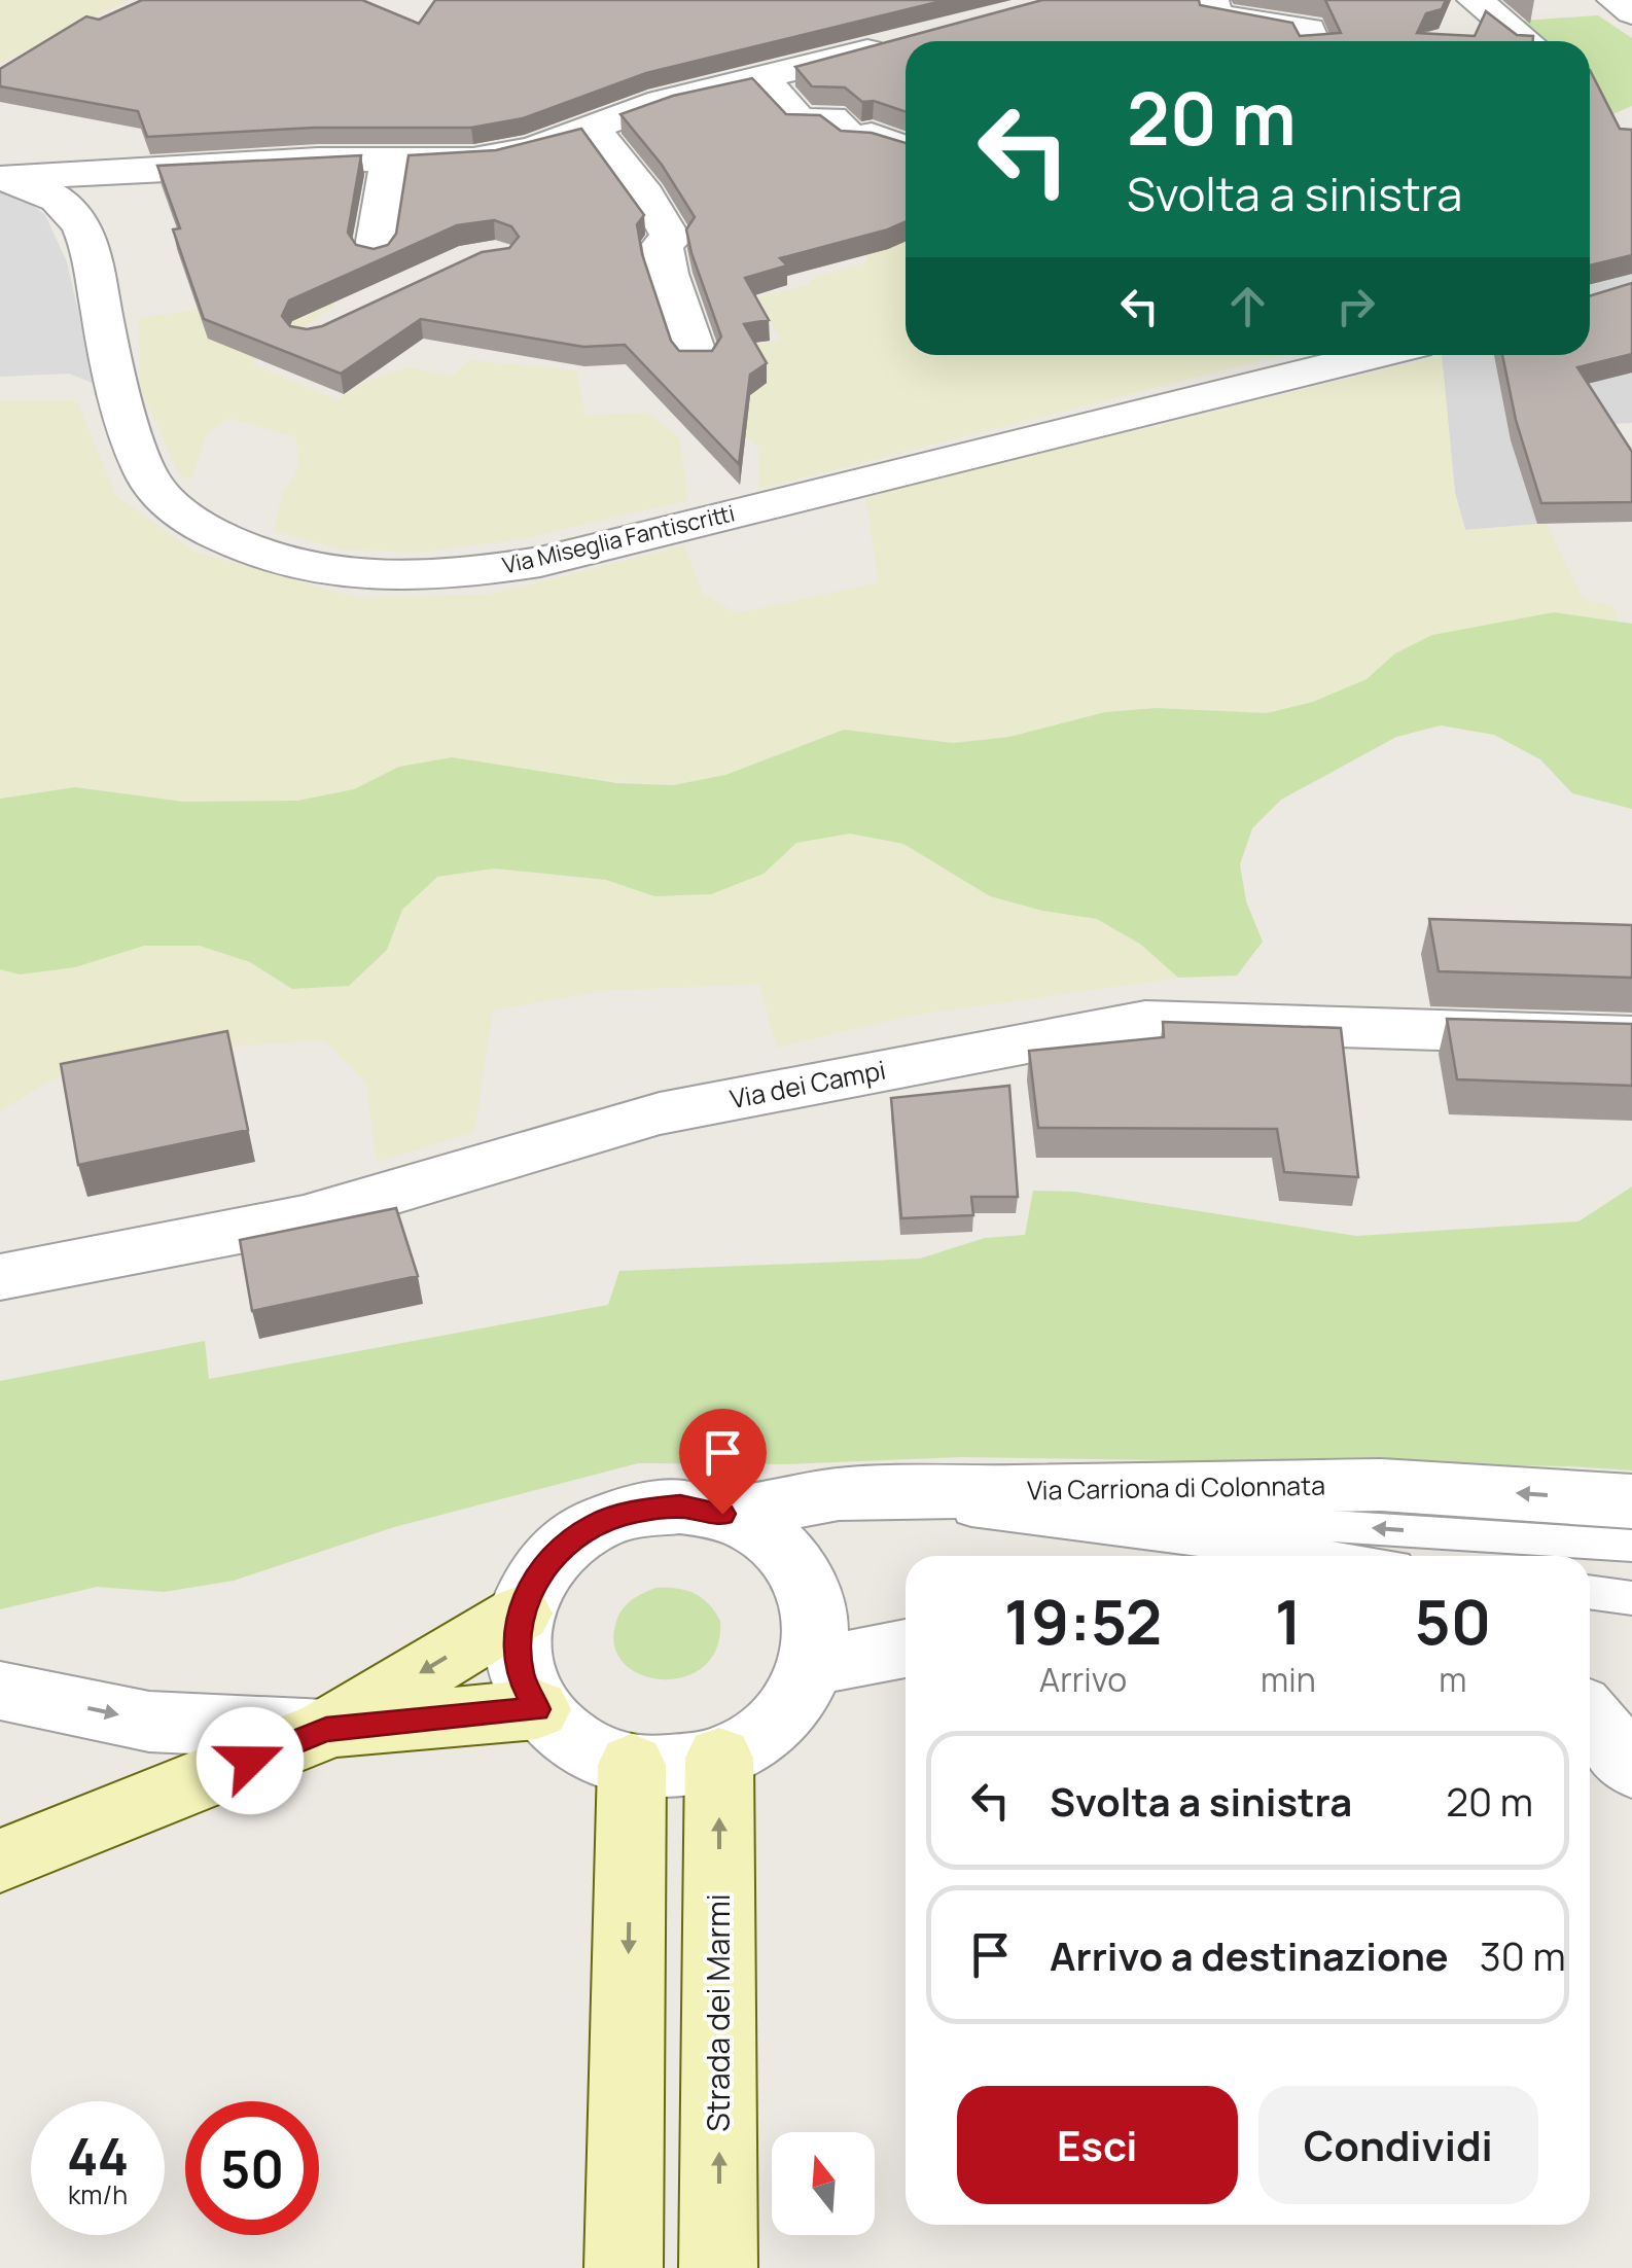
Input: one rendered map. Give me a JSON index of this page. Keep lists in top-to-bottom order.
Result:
{
  "streets": {
    "main road": ["Strada dei Marmi"],
    "street": ["Via Miseglia Fantiscritti", "Via dei Campi", "Via Carriona di Colonnata"]
  },
  "crossings": [
    ["Via Carriona di Colonnata", "Strada dei Marmi"]
  ],
  "one_way": ["Via Carriona di Colonnata"],
  "north": "top",
  "page": {
    "turn": ["20 m", "Svolta a sinistra"],
    "eta": [
      "19:52",
      "Arrivo",
      "1",
      "min",
      "50",
      "m"
    ],
    "list": [
      {
        "name": "Svolta a sinistra",
        "value": "20 m"
      },
      {
        "name": "Arrivo a destinazione",
        "value": "30 m"
      }
    ],
    "buttons": ["Esci", "Condividi"],
    "speed": "44 km/h",
    "limit": "50"
  }
}
